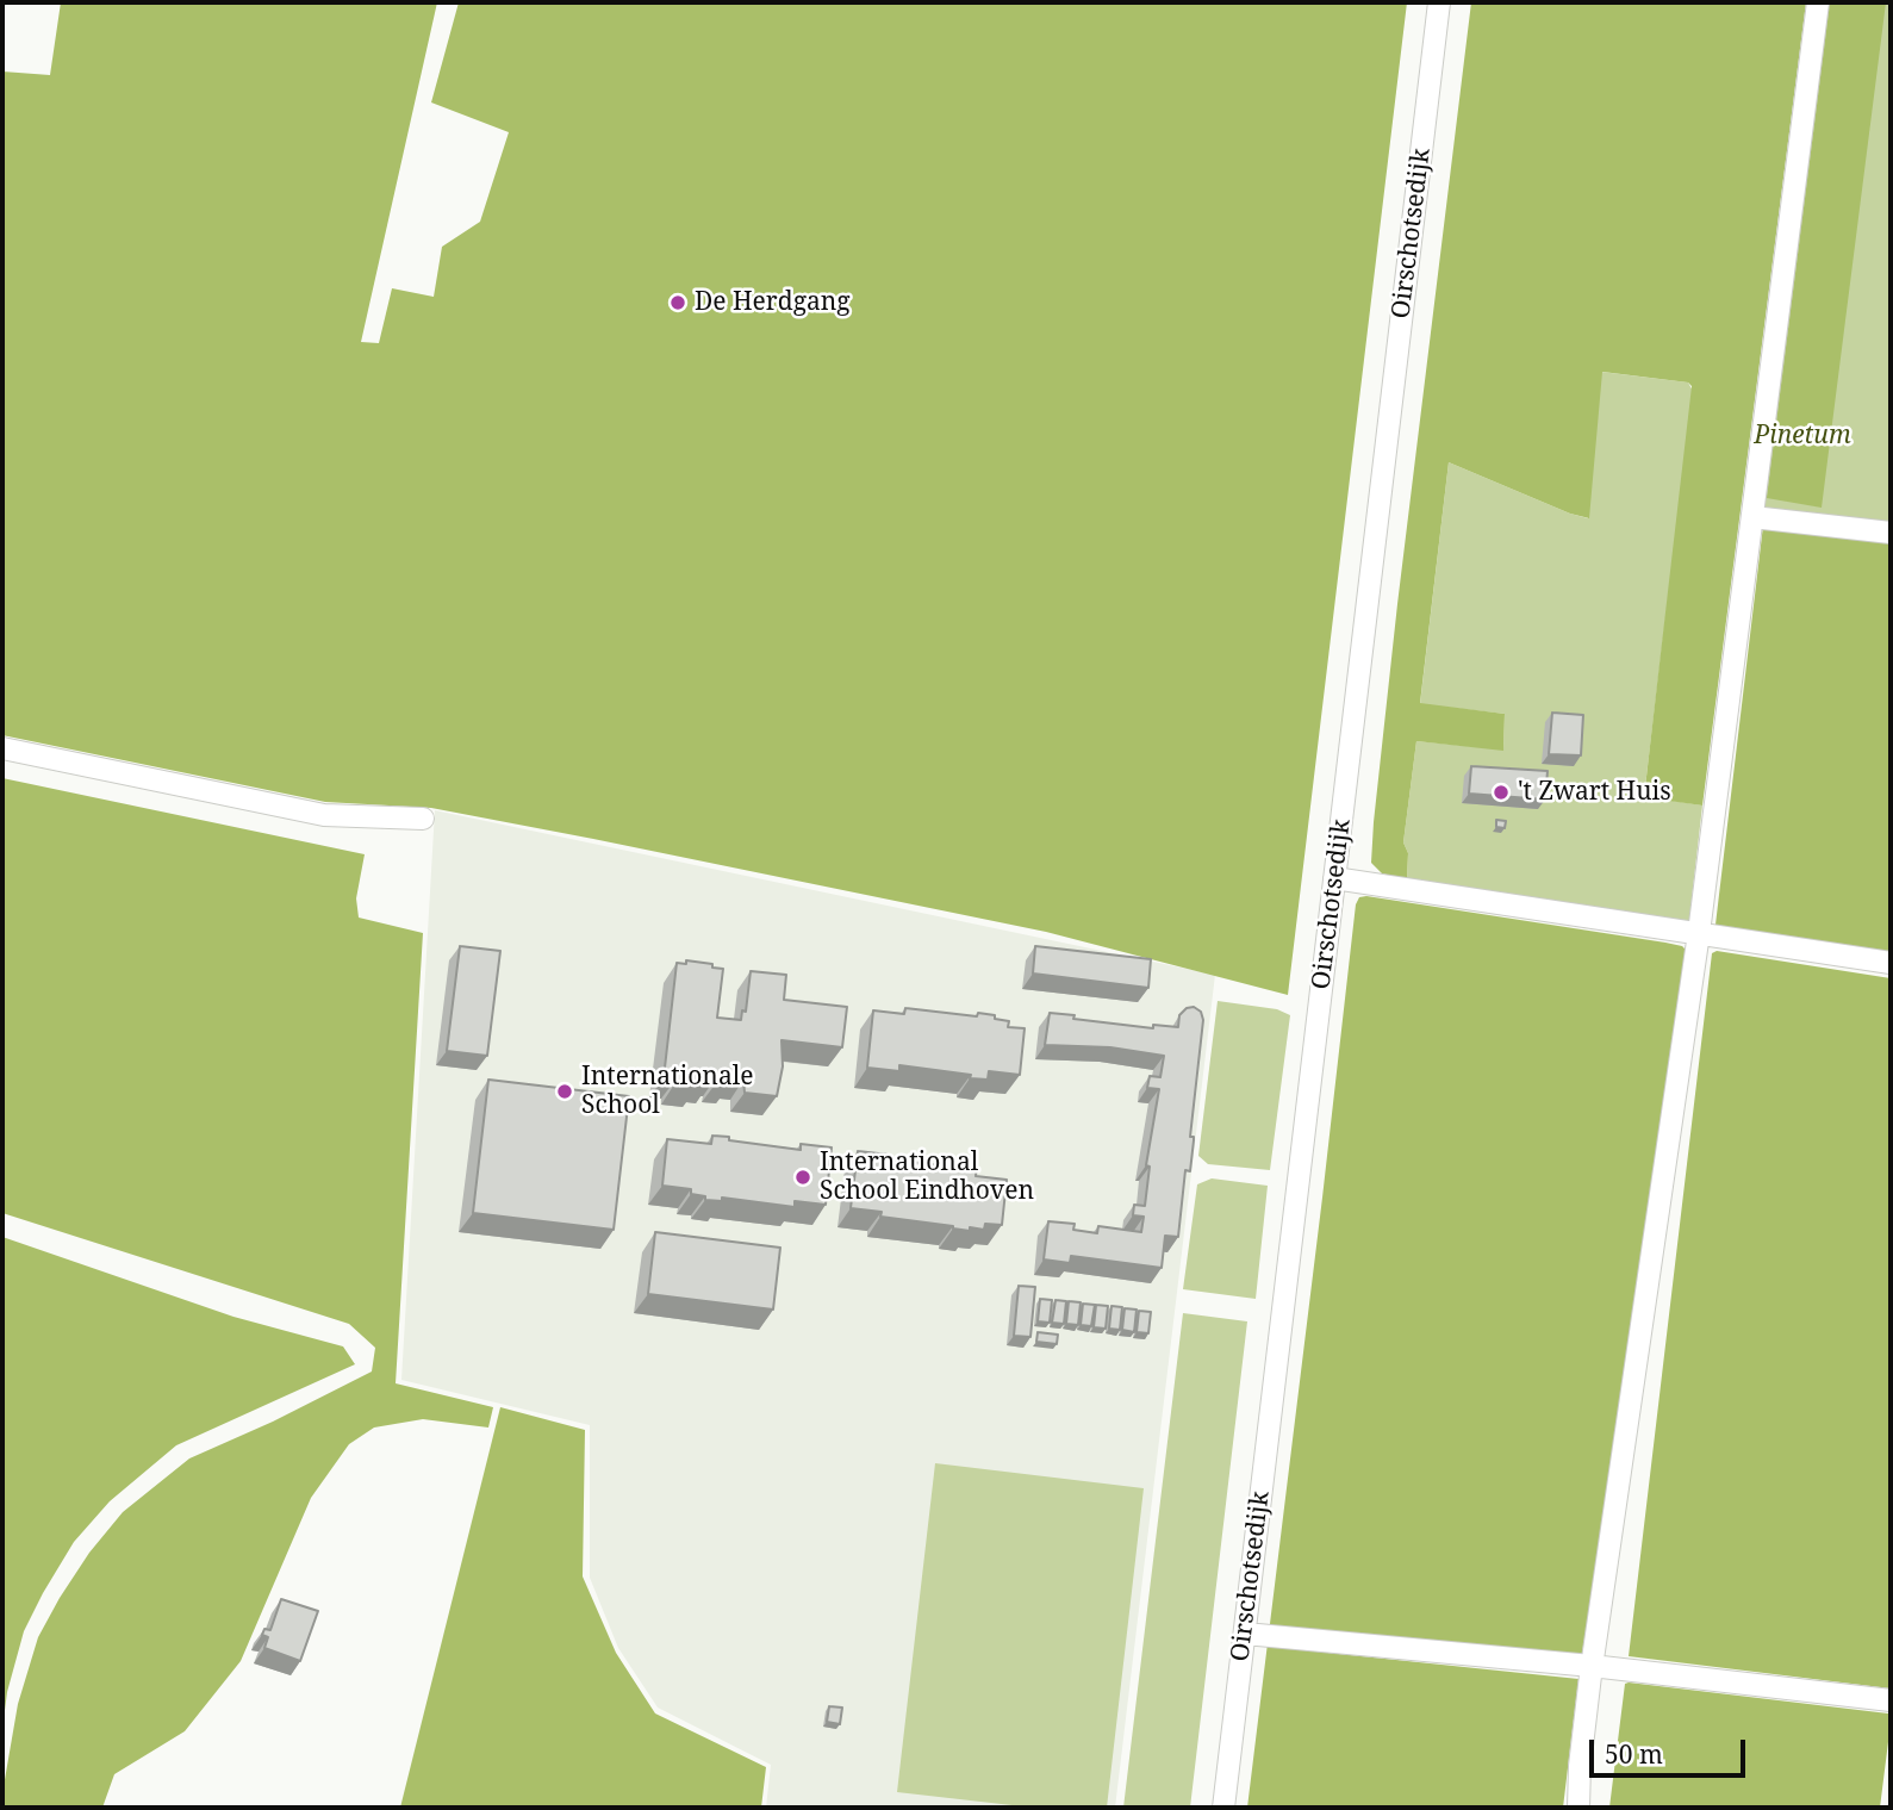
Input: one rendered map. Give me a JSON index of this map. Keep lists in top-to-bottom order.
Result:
{
  "streets": {
    "street": ["Oirschotsedijk"]
  },
  "parks": ["Pinetum"],
  "places": [
    "De Herdgang",
    "'t Zwart Huis",
    "Internationale School",
    "International School Eindhoven"
  ],
  "scale_bar": "50 m"
}
